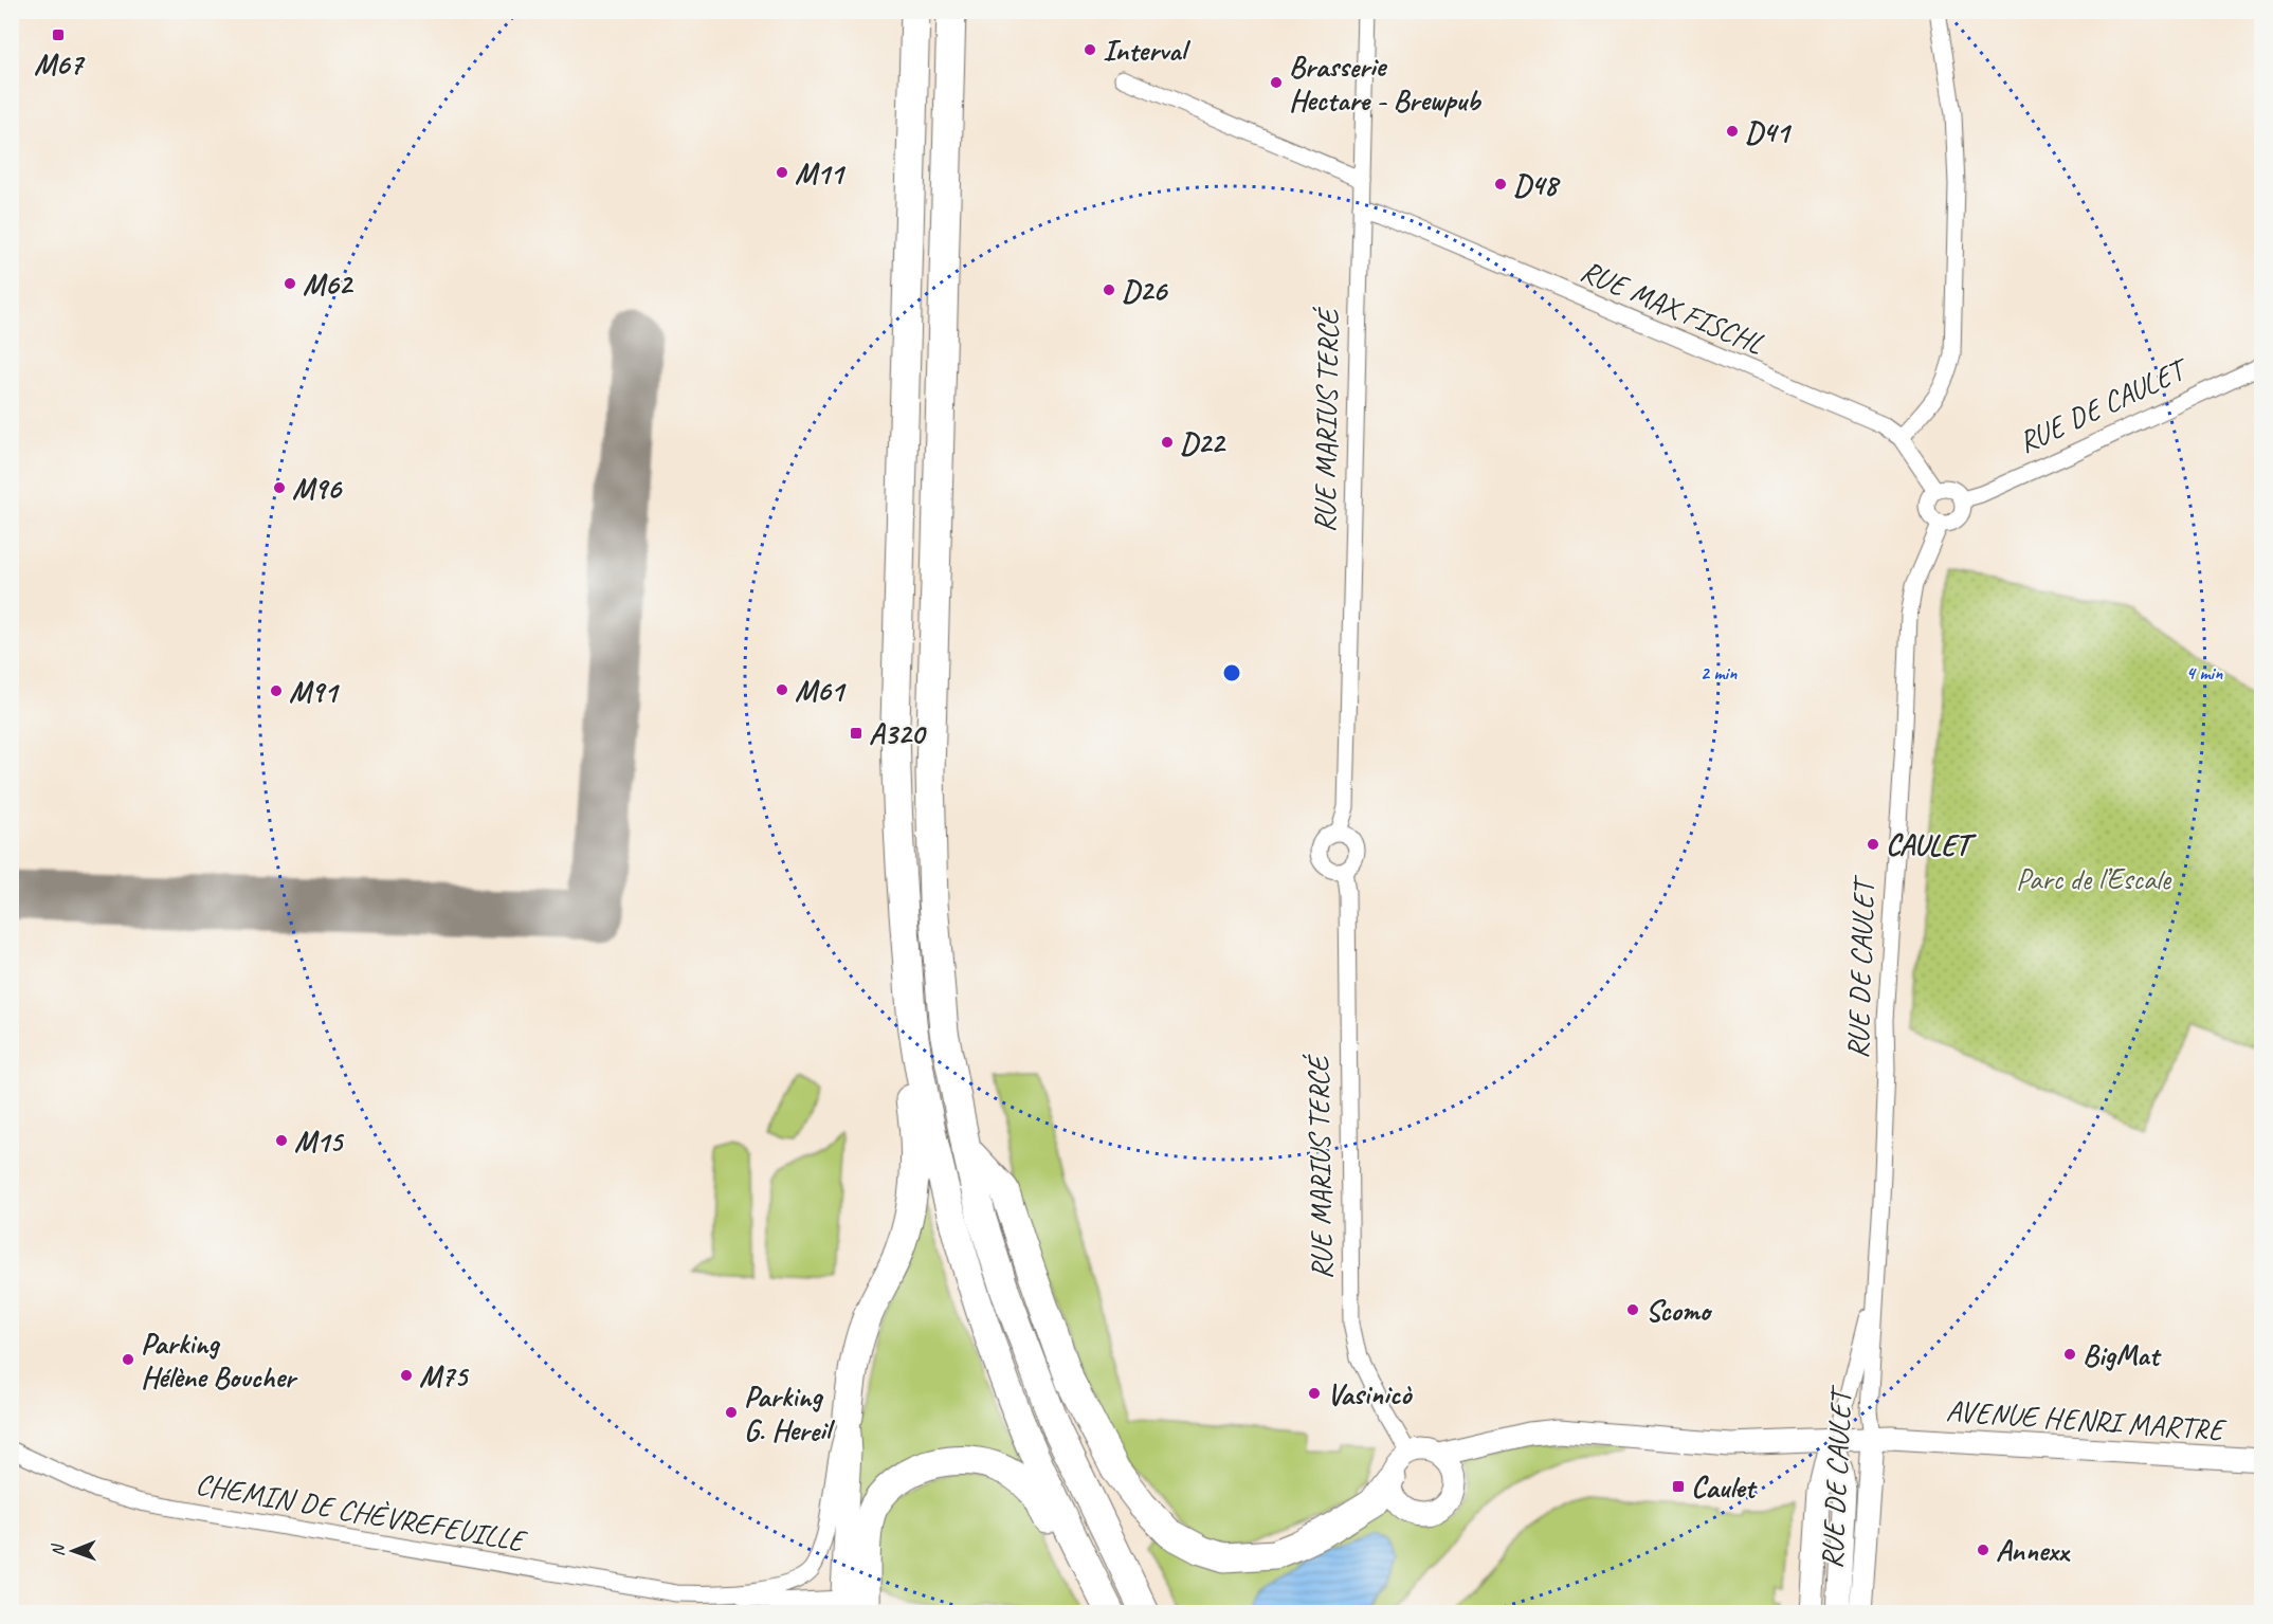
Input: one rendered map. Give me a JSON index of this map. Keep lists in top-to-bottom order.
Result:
{
  "streets": {
    "main road": ["RUE DE CAULET", "AVENUE HENRI MARTRE"],
    "street": ["RUE MAX FISCHL", "RUE MARIUS TERCÉ", "CHEMIN DE CHÈVREFEUILLE"]
  },
  "crossings": [
    ["RUE MAX FISCHL", "RUE DE CAULET"],
    ["RUE MAX FISCHL", "RUE MARIUS TERCÉ"],
    ["RUE DE CAULET", "AVENUE HENRI MARTRE"]
  ],
  "parks": ["Parc de l’Escale"],
  "places": {
    "transit": ["M67", "A320", "Caulet"],
    "other": [
      "Interval",
      "Brasserie Hectare - Brewpub",
      "D41",
      "M11",
      "D48",
      "M62",
      "D26",
      "D22",
      "M96",
      "M61",
      "M91",
      "CAULET",
      "M15",
      "Scomo",
      "BigMat",
      "Parking Hélène Boucher",
      "M75",
      "Vasinicò",
      "Parking G. Hereil",
      "Annexx"
    ]
  },
  "north": "left",
  "rings": ["2 min", "4 min"]
}
